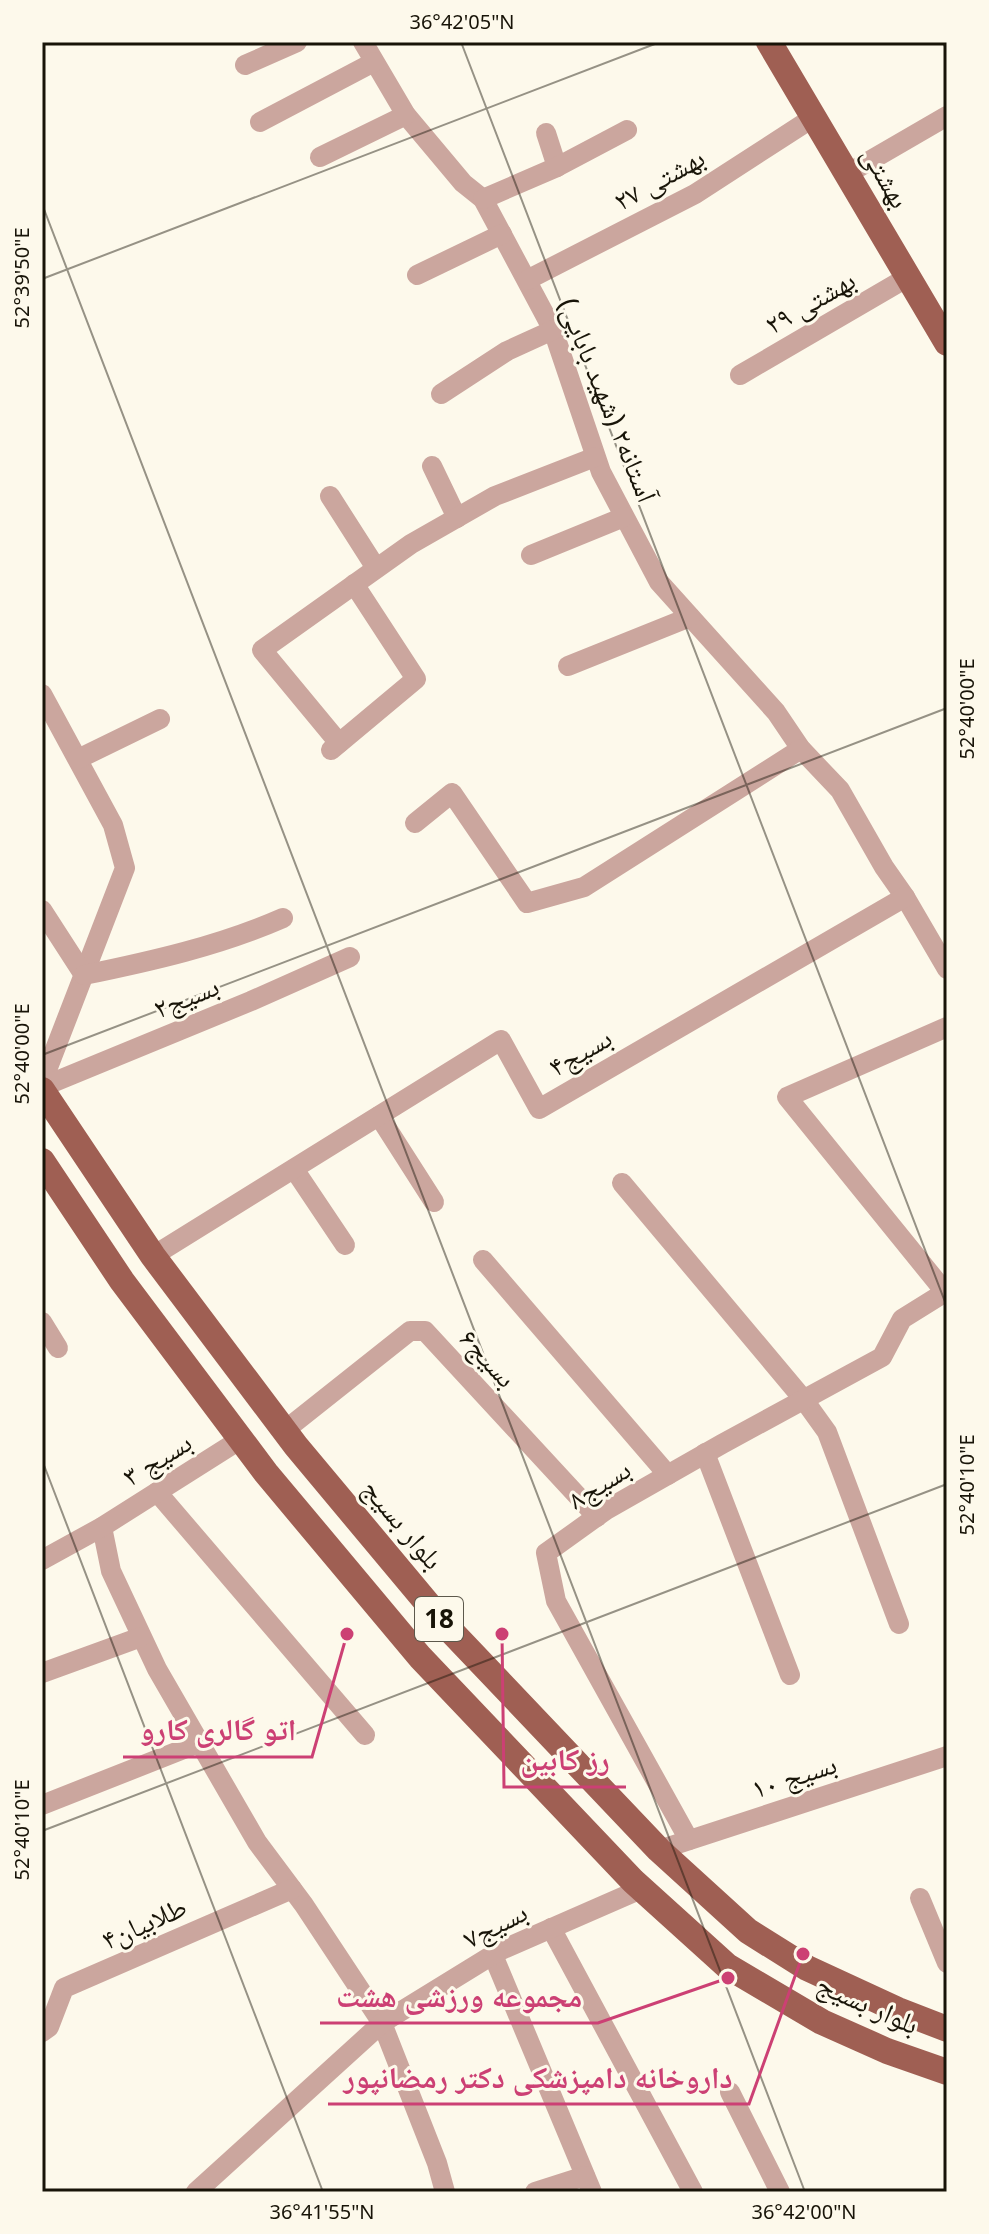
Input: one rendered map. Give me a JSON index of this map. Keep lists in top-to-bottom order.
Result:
{
  "streets": {
    "main road": ["بهشتی", "بلوار بسیج", "18"],
    "street": [
      "بهشتی ۲۷",
      "بهشتی ۲۹",
      "آستانه۲ (شهید بابایی)",
      "بسیج۲",
      "بسیج۴",
      "بسیج۶",
      "بسیج ۳",
      "بسیج۸",
      "بسیج ۱۰",
      "طلابیان۴",
      "بسیج۷"
    ]
  },
  "crossings": [
    ["بهشتی", "بهشتی ۲۷"],
    ["بهشتی", "بهشتی ۲۹"],
    ["بهشتی ۲۷", "آستانه۲ (شهید بابایی)"],
    ["آستانه۲ (شهید بابایی)", "بسیج۴"],
    ["بسیج۲", "بلوار بسیج"],
    ["بسیج۴", "بلوار بسیج"],
    ["بسیج۶", "بسیج۸"],
    ["بسیج۶", "بلوار بسیج"],
    ["بسیج ۳", "بلوار بسیج"],
    ["بسیج۸", "بسیج ۱۰"],
    ["بلوار بسیج", "بسیج ۱۰"],
    ["بلوار بسیج", "بسیج۷"]
  ],
  "places": [
    "اتو گالری کارو",
    "رز کابین",
    "داروخانه دامپزشکی دکتر رمضانپور",
    "مجموعه ورزشی هشت"
  ],
  "coordinates": [
    "36°42'05\"N",
    "52°39'50\"E",
    "52°40'00\"E",
    "52°40'10\"E",
    "36°41'55\"N",
    "36°42'00\"N"
  ]
}
